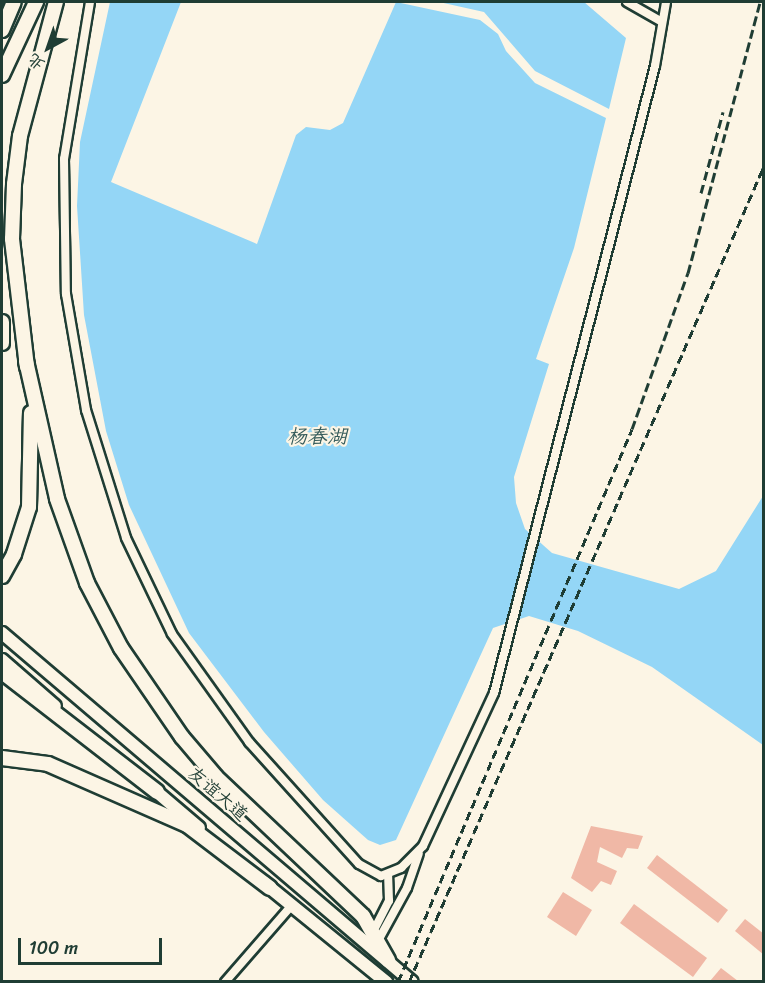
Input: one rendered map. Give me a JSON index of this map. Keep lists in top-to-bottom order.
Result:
{
  "streets": {
    "main road": ["友谊大道"]
  },
  "water": ["杨春湖"],
  "scale_bar": "100 m",
  "north": "bottom left"
}
